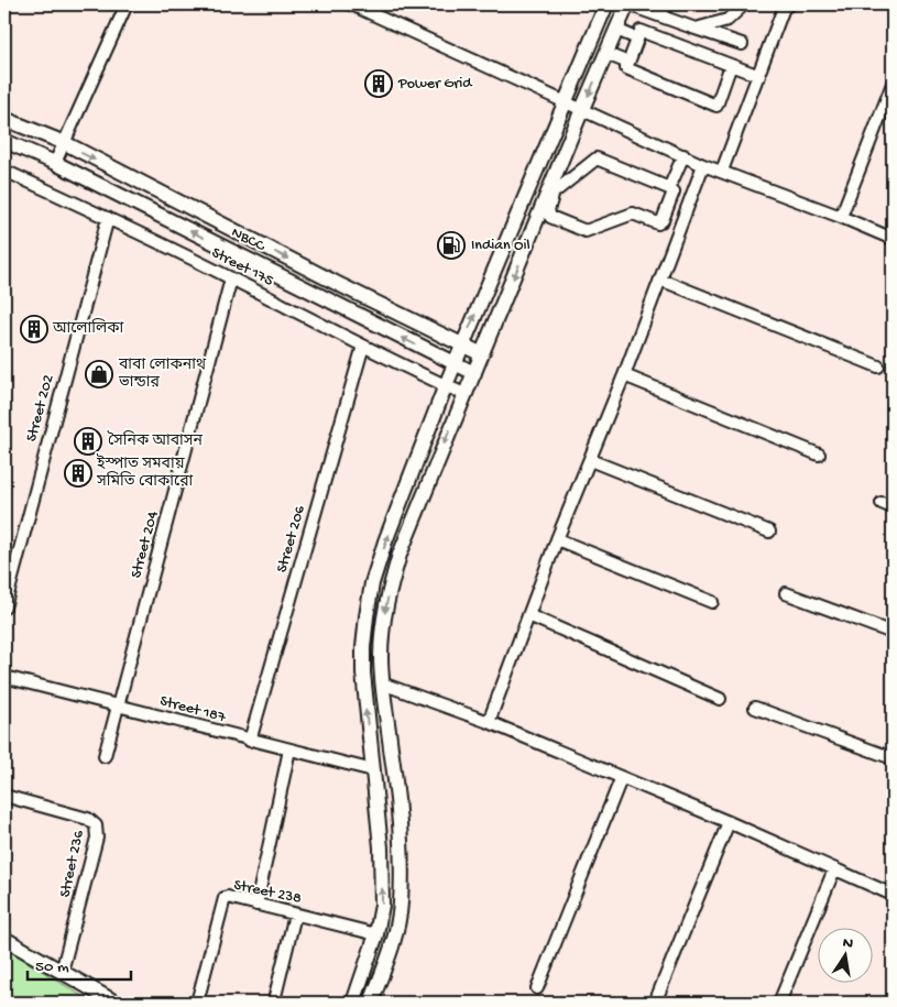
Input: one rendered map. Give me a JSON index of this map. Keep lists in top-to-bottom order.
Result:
{
  "streets": {
    "street": [
      "NBCC",
      "Street 175",
      "Street 202",
      "Street 206",
      "Street 204",
      "Street 187",
      "Street 236",
      "Street 238"
    ]
  },
  "crossings": [
    ["Street 175", "Street 202"],
    ["Street 175", "Street 206"],
    ["Street 175", "Street 204"],
    ["Street 206", "Street 187"],
    ["Street 204", "Street 187"]
  ],
  "places": {
    "building": [
      "Power Grid",
      "আলোলিকা",
      "সৈনিক আবাসন",
      "ইস্পাত সমবায় সমিতি বোকারো"
    ],
    "fuel station": ["Indian Oil"],
    "shop": ["বাবা লোকনাথ ভান্ডার"]
  },
  "scale_bar": "50 m",
  "north": "top"
}
